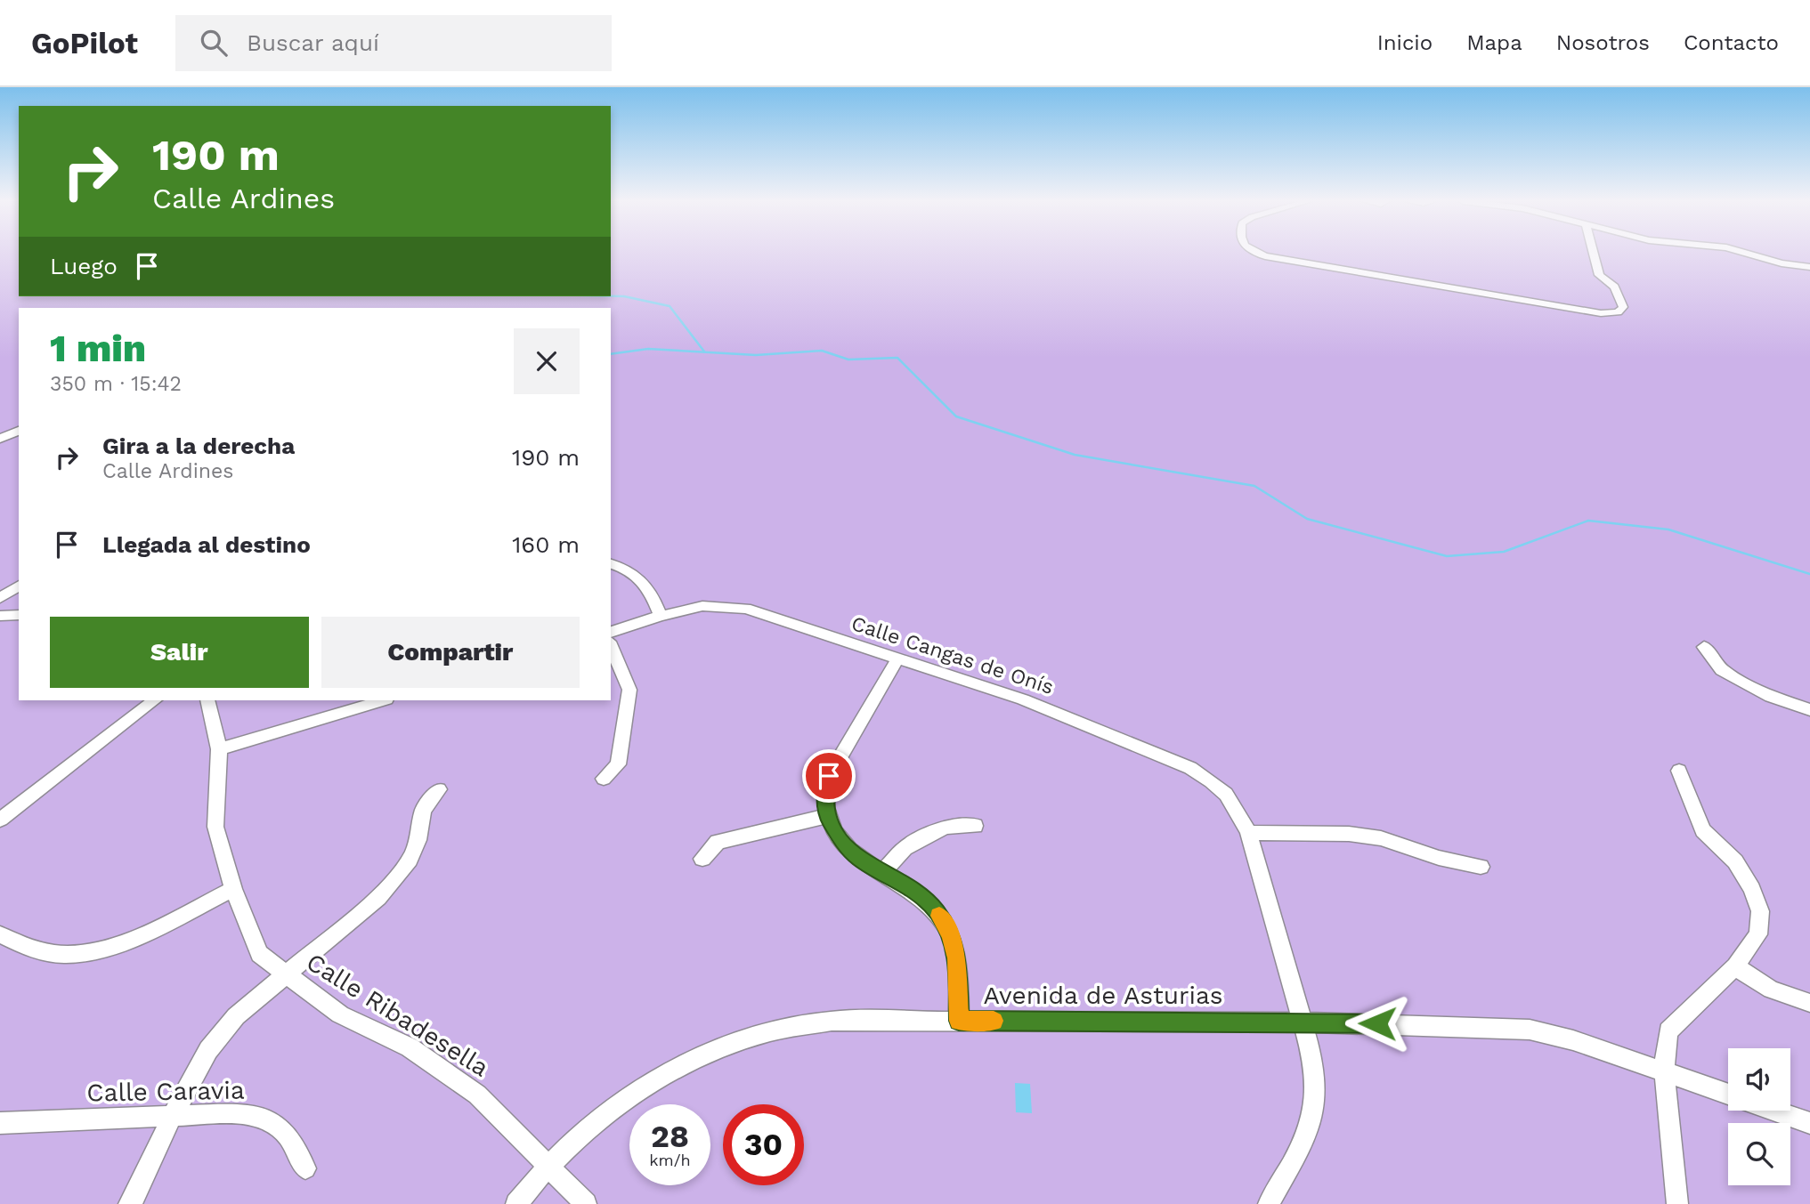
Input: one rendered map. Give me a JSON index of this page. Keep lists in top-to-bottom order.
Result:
{
  "streets": {
    "street": [
      "Calle Cangas de Onís",
      "Avenida de Asturias",
      "Calle Ribadesella",
      "Calle Caravia"
    ]
  },
  "crossings": [
    ["Calle Cangas de Onís", "Avenida de Asturias"],
    ["Avenida de Asturias", "Calle Ribadesella"]
  ],
  "page": {
    "header": "GoPilot",
    "search": "Buscar aquí",
    "nav": [
      "Inicio",
      "Mapa",
      "Nosotros",
      "Contacto"
    ],
    "turn": ["190 m", "Calle Ardines"],
    "then": "Luego",
    "heading": ["1 min", "350 m · 15:42"],
    "list": [
      {
        "name": "Gira a la derecha",
        "note": "Calle Ardines",
        "value": "190 m"
      },
      {
        "name": "Llegada al destino",
        "value": "160 m"
      }
    ],
    "buttons": ["Salir", "Compartir"],
    "speed": "28 km/h",
    "limit": "30"
  }
}
